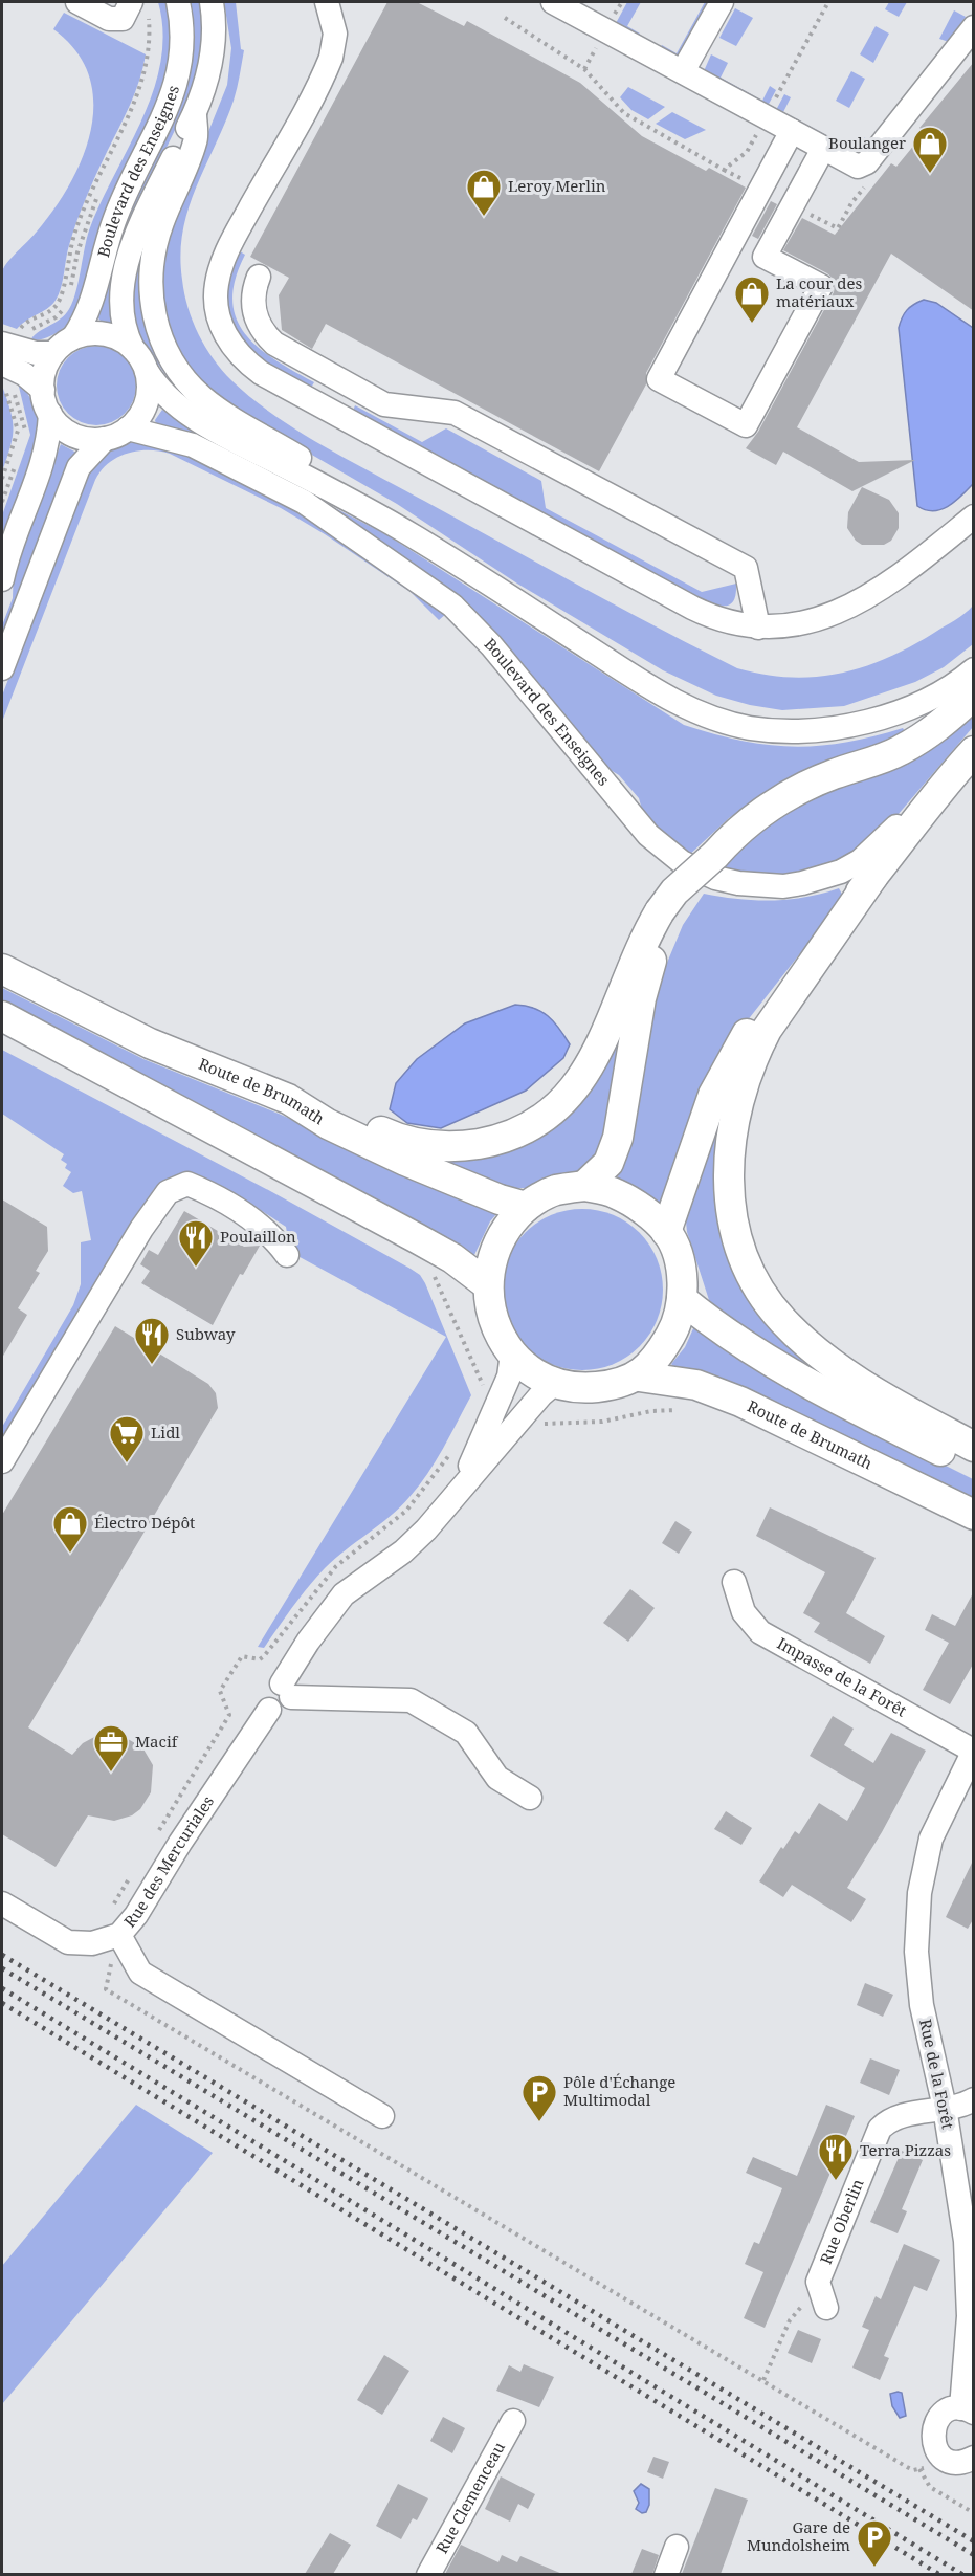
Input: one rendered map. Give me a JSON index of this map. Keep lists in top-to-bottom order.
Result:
{
  "streets": {
    "main road": ["Route de Brumath"],
    "street": [
      "Boulevard des Enseignes",
      "Impasse de la Forêt",
      "Rue des Mercuriales",
      "Rue de la Forêt",
      "Rue Oberlin",
      "Rue Clemenceau"
    ]
  },
  "crossings": [
    ["Impasse de la Forêt", "Rue de la Forêt"],
    ["Rue de la Forêt", "Rue Oberlin"]
  ],
  "places": {
    "shop": [
      "Boulanger",
      "Leroy Merlin",
      "La cour des matériaux",
      "Électro Dépôt"
    ],
    "restaurant": ["Poulaillon", "Subway", "Terra Pizzas"],
    "supermarket": ["Lidl"],
    "office": ["Macif"],
    "parking": ["Pôle d'Échange Multimodal", "Gare de Mundolsheim"]
  }
}
